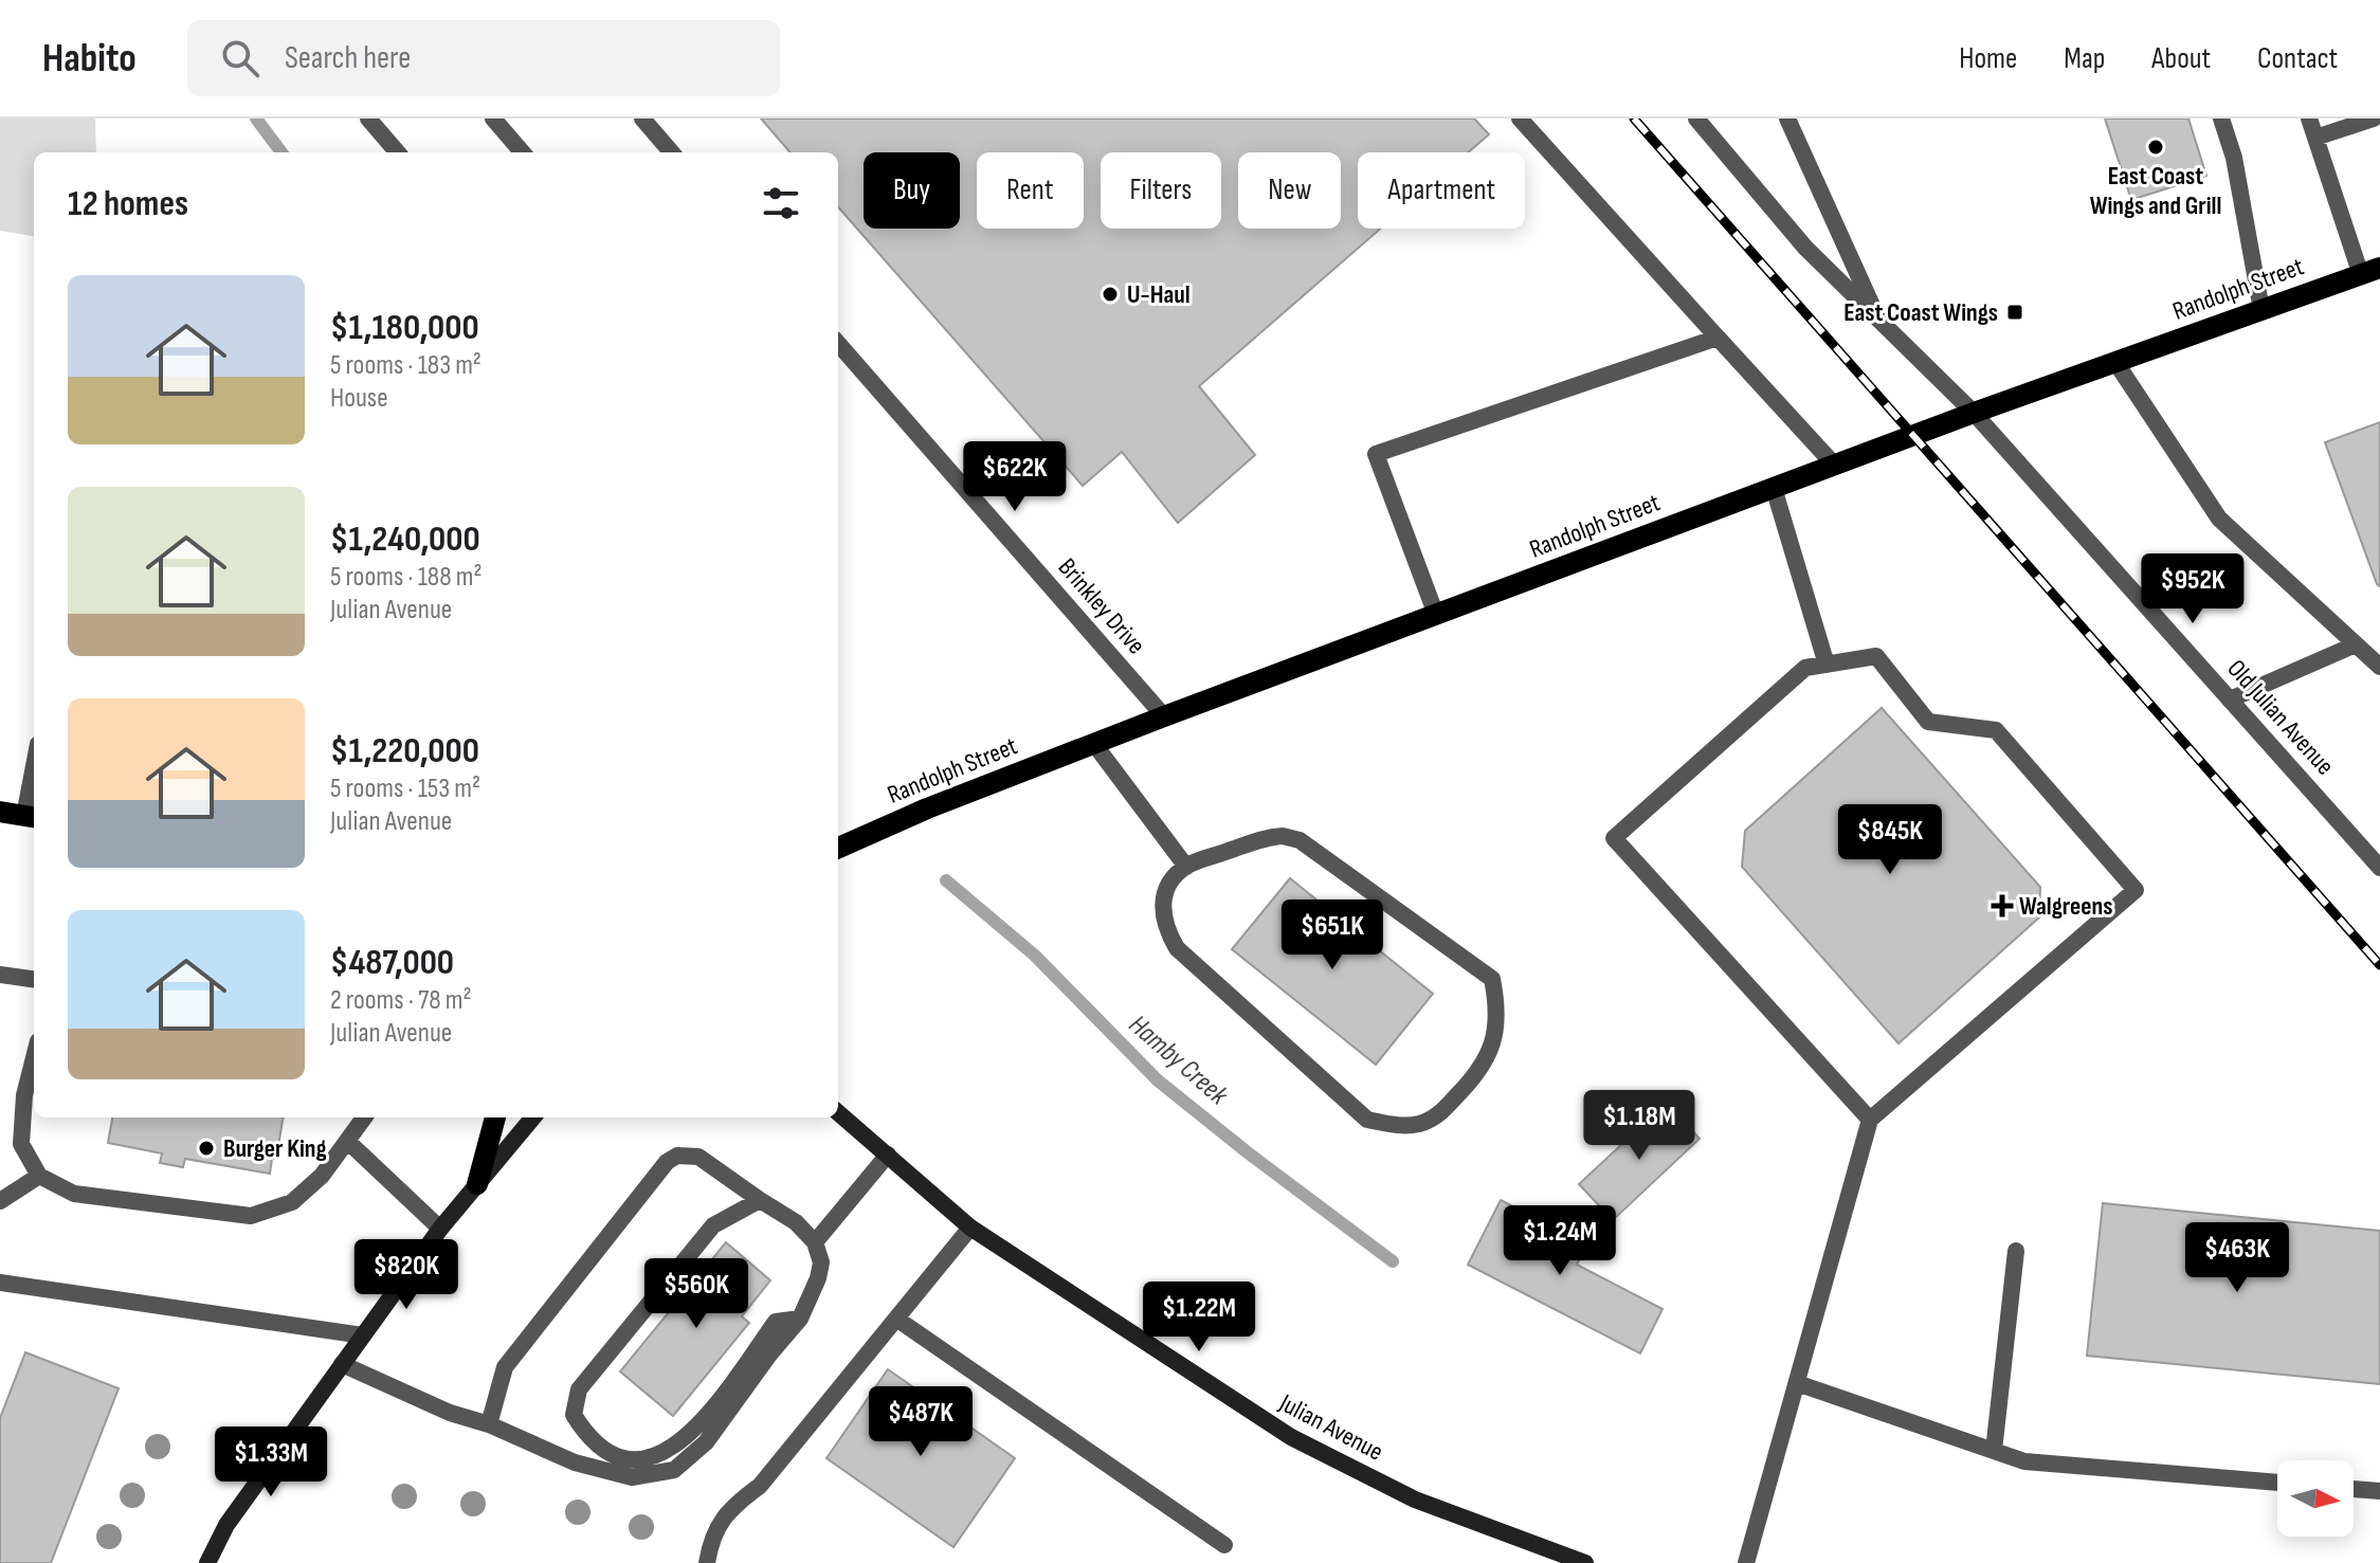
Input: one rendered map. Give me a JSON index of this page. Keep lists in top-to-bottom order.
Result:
{
  "streets": {
    "main road": ["Randolph Street"],
    "street": ["Brinkley Drive", "Old Julian Avenue", "Julian Avenue"]
  },
  "crossings": [
    ["Randolph Street", "Brinkley Drive"],
    ["Randolph Street", "Old Julian Avenue"]
  ],
  "water": ["Hamby Creek"],
  "places": {
    "other": ["East Coast Wings and Grill", "U-Haul", "Burger King"],
    "transit": ["East Coast Wings"],
    "health": ["Walgreens"]
  },
  "north": "right",
  "page": {
    "header": "Habito",
    "search": "Search here",
    "nav": [
      "Home",
      "Map",
      "About",
      "Contact"
    ],
    "chip": [
      "Buy",
      "Rent",
      "Filters",
      "New",
      "Apartment"
    ],
    "heading": "12 homes",
    "list": [
      {
        "name": "$1,180,000",
        "note": "5 rooms · 183 m² · House"
      },
      {
        "name": "$1,240,000",
        "note": "5 rooms · 188 m² · Julian Avenue"
      },
      {
        "name": "$1,220,000",
        "note": "5 rooms · 153 m² · Julian Avenue"
      },
      {
        "name": "$487,000",
        "note": "2 rooms · 78 m² · Julian Avenue"
      }
    ],
    "price": [
      "$622K",
      "$952K",
      "$845K",
      "$651K",
      "$1.18M",
      "$1.24M",
      "$463K",
      "$820K",
      "$560K",
      "$1.22M",
      "$487K",
      "$1.33M"
    ]
  }
}
